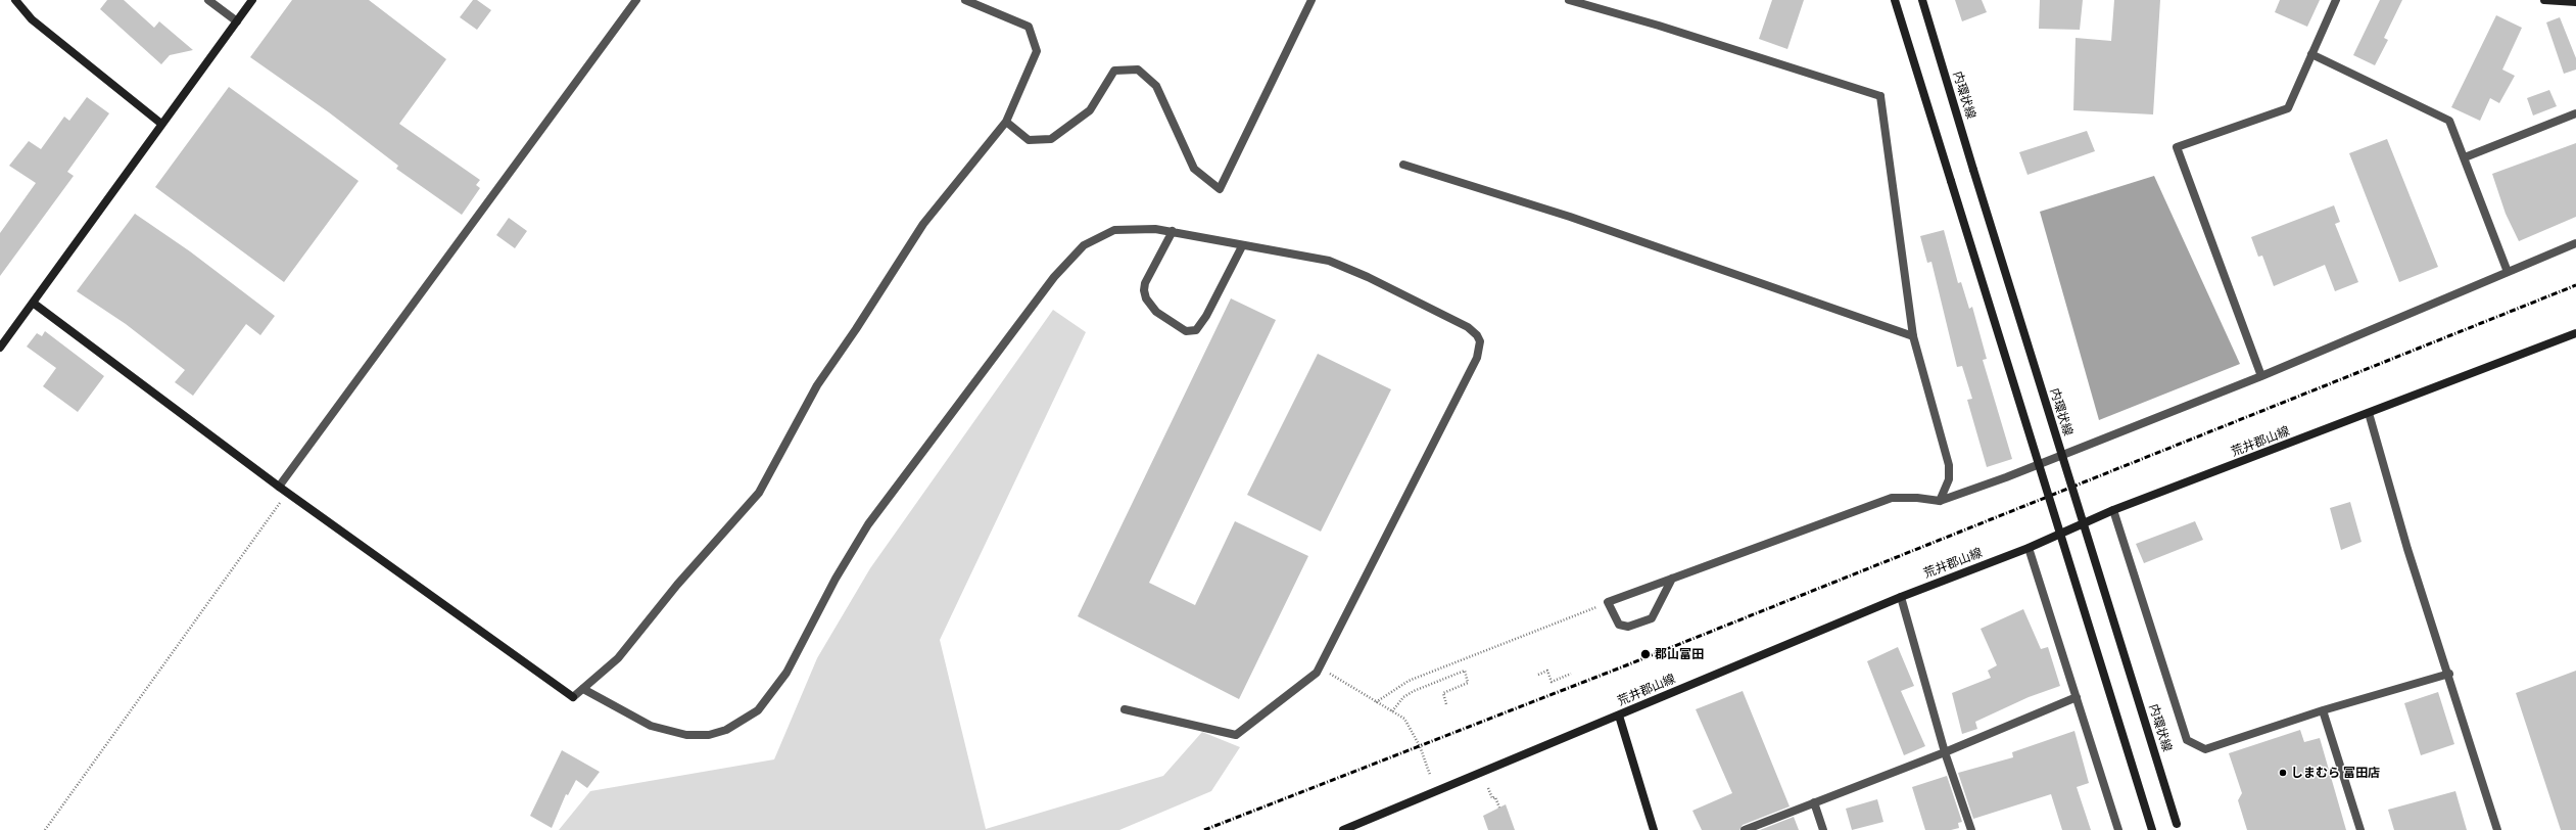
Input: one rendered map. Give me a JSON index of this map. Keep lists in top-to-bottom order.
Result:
{
  "streets": {
    "street": ["内環状線", "荒井郡山線"]
  },
  "places": ["郡山富田", "しまむら 富田店"]
}
